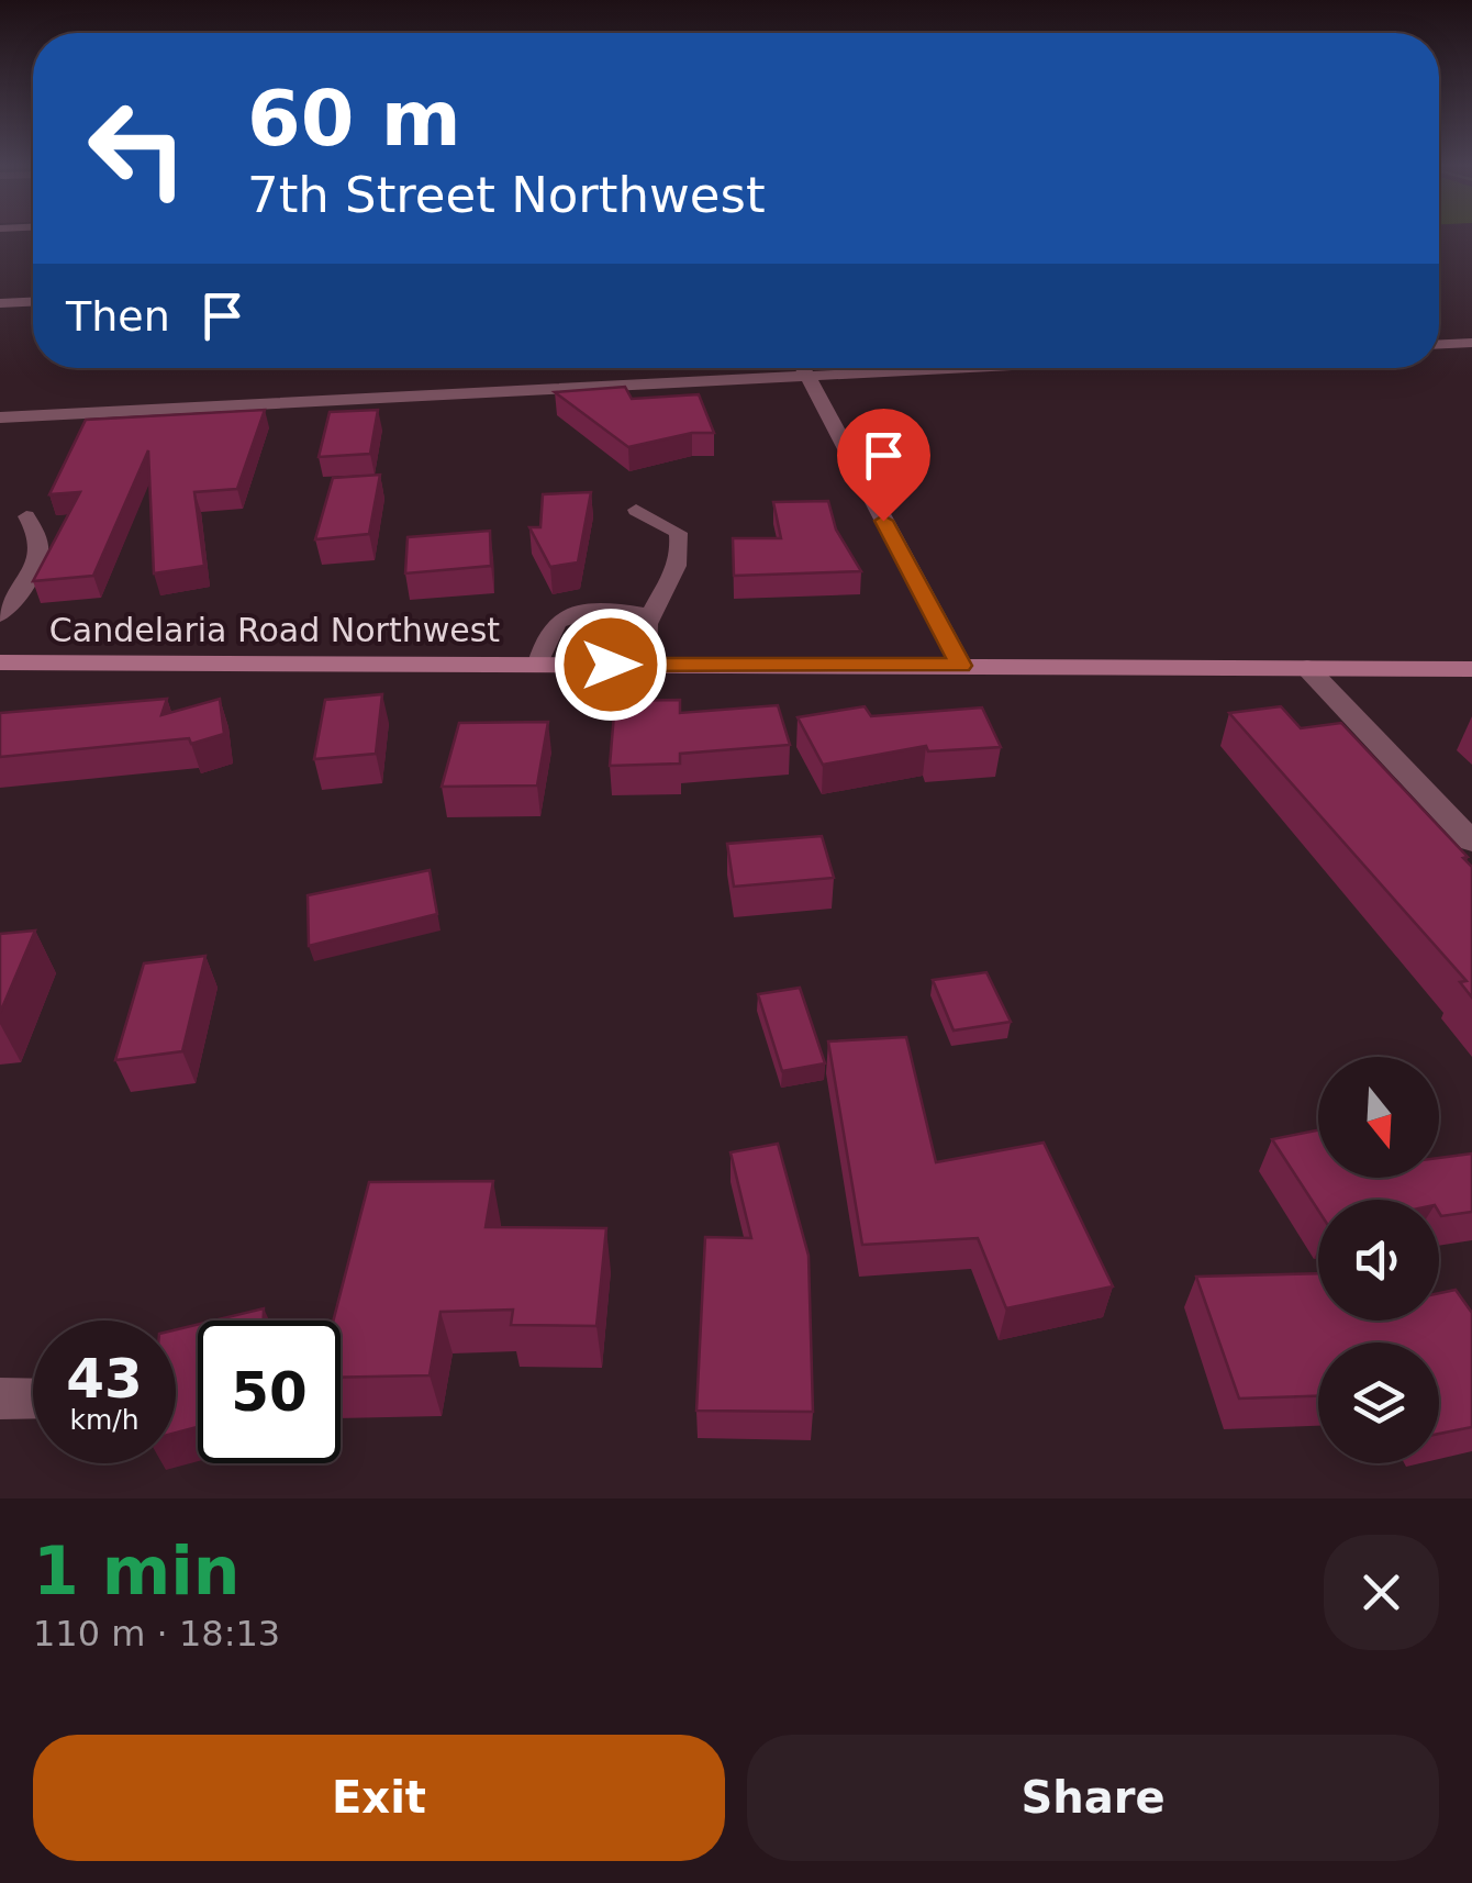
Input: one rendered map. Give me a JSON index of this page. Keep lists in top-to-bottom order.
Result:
{
  "streets": {
    "main road": ["Candelaria Road Northwest"]
  },
  "north": "bottom",
  "page": {
    "turn": ["60 m", "7th Street Northwest"],
    "then": "Then",
    "speed": "43 km/h",
    "limit": "50",
    "heading": ["1 min", "110 m · 18:13"],
    "buttons": ["Exit", "Share"]
  }
}
